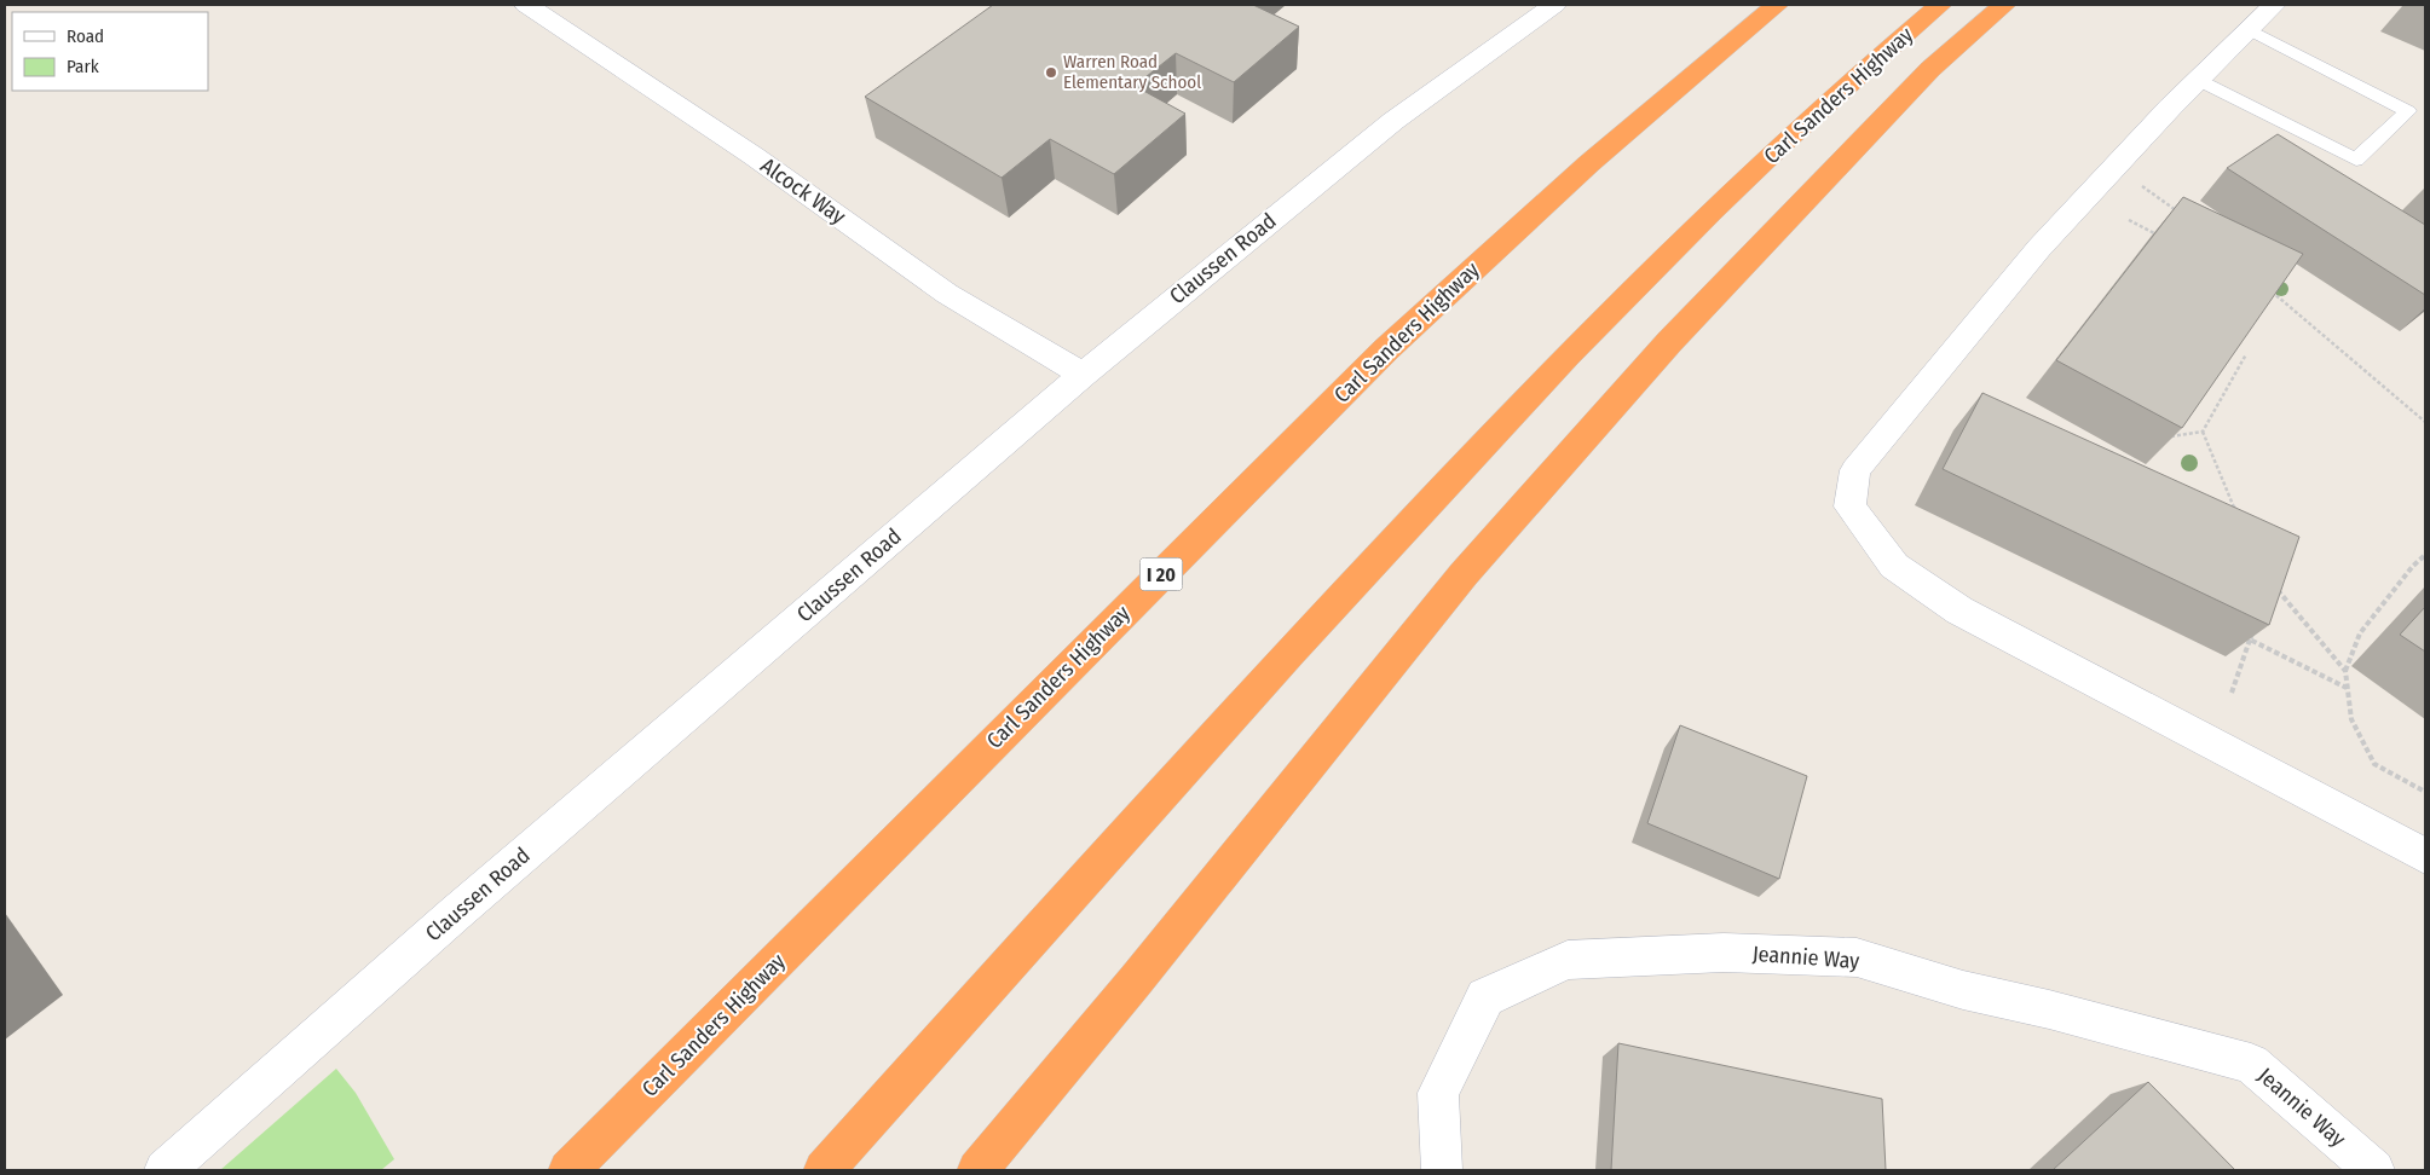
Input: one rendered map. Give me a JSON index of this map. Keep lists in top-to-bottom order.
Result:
{
  "streets": {
    "highway": ["Carl Sanders Highway", "I 20"],
    "street": ["Alcock Way", "Claussen Road", "Jeannie Way"]
  },
  "crossings": [
    ["Alcock Way", "Claussen Road"]
  ],
  "places": ["Warren Road Elementary School"],
  "legend": ["Road", "Park"]
}
